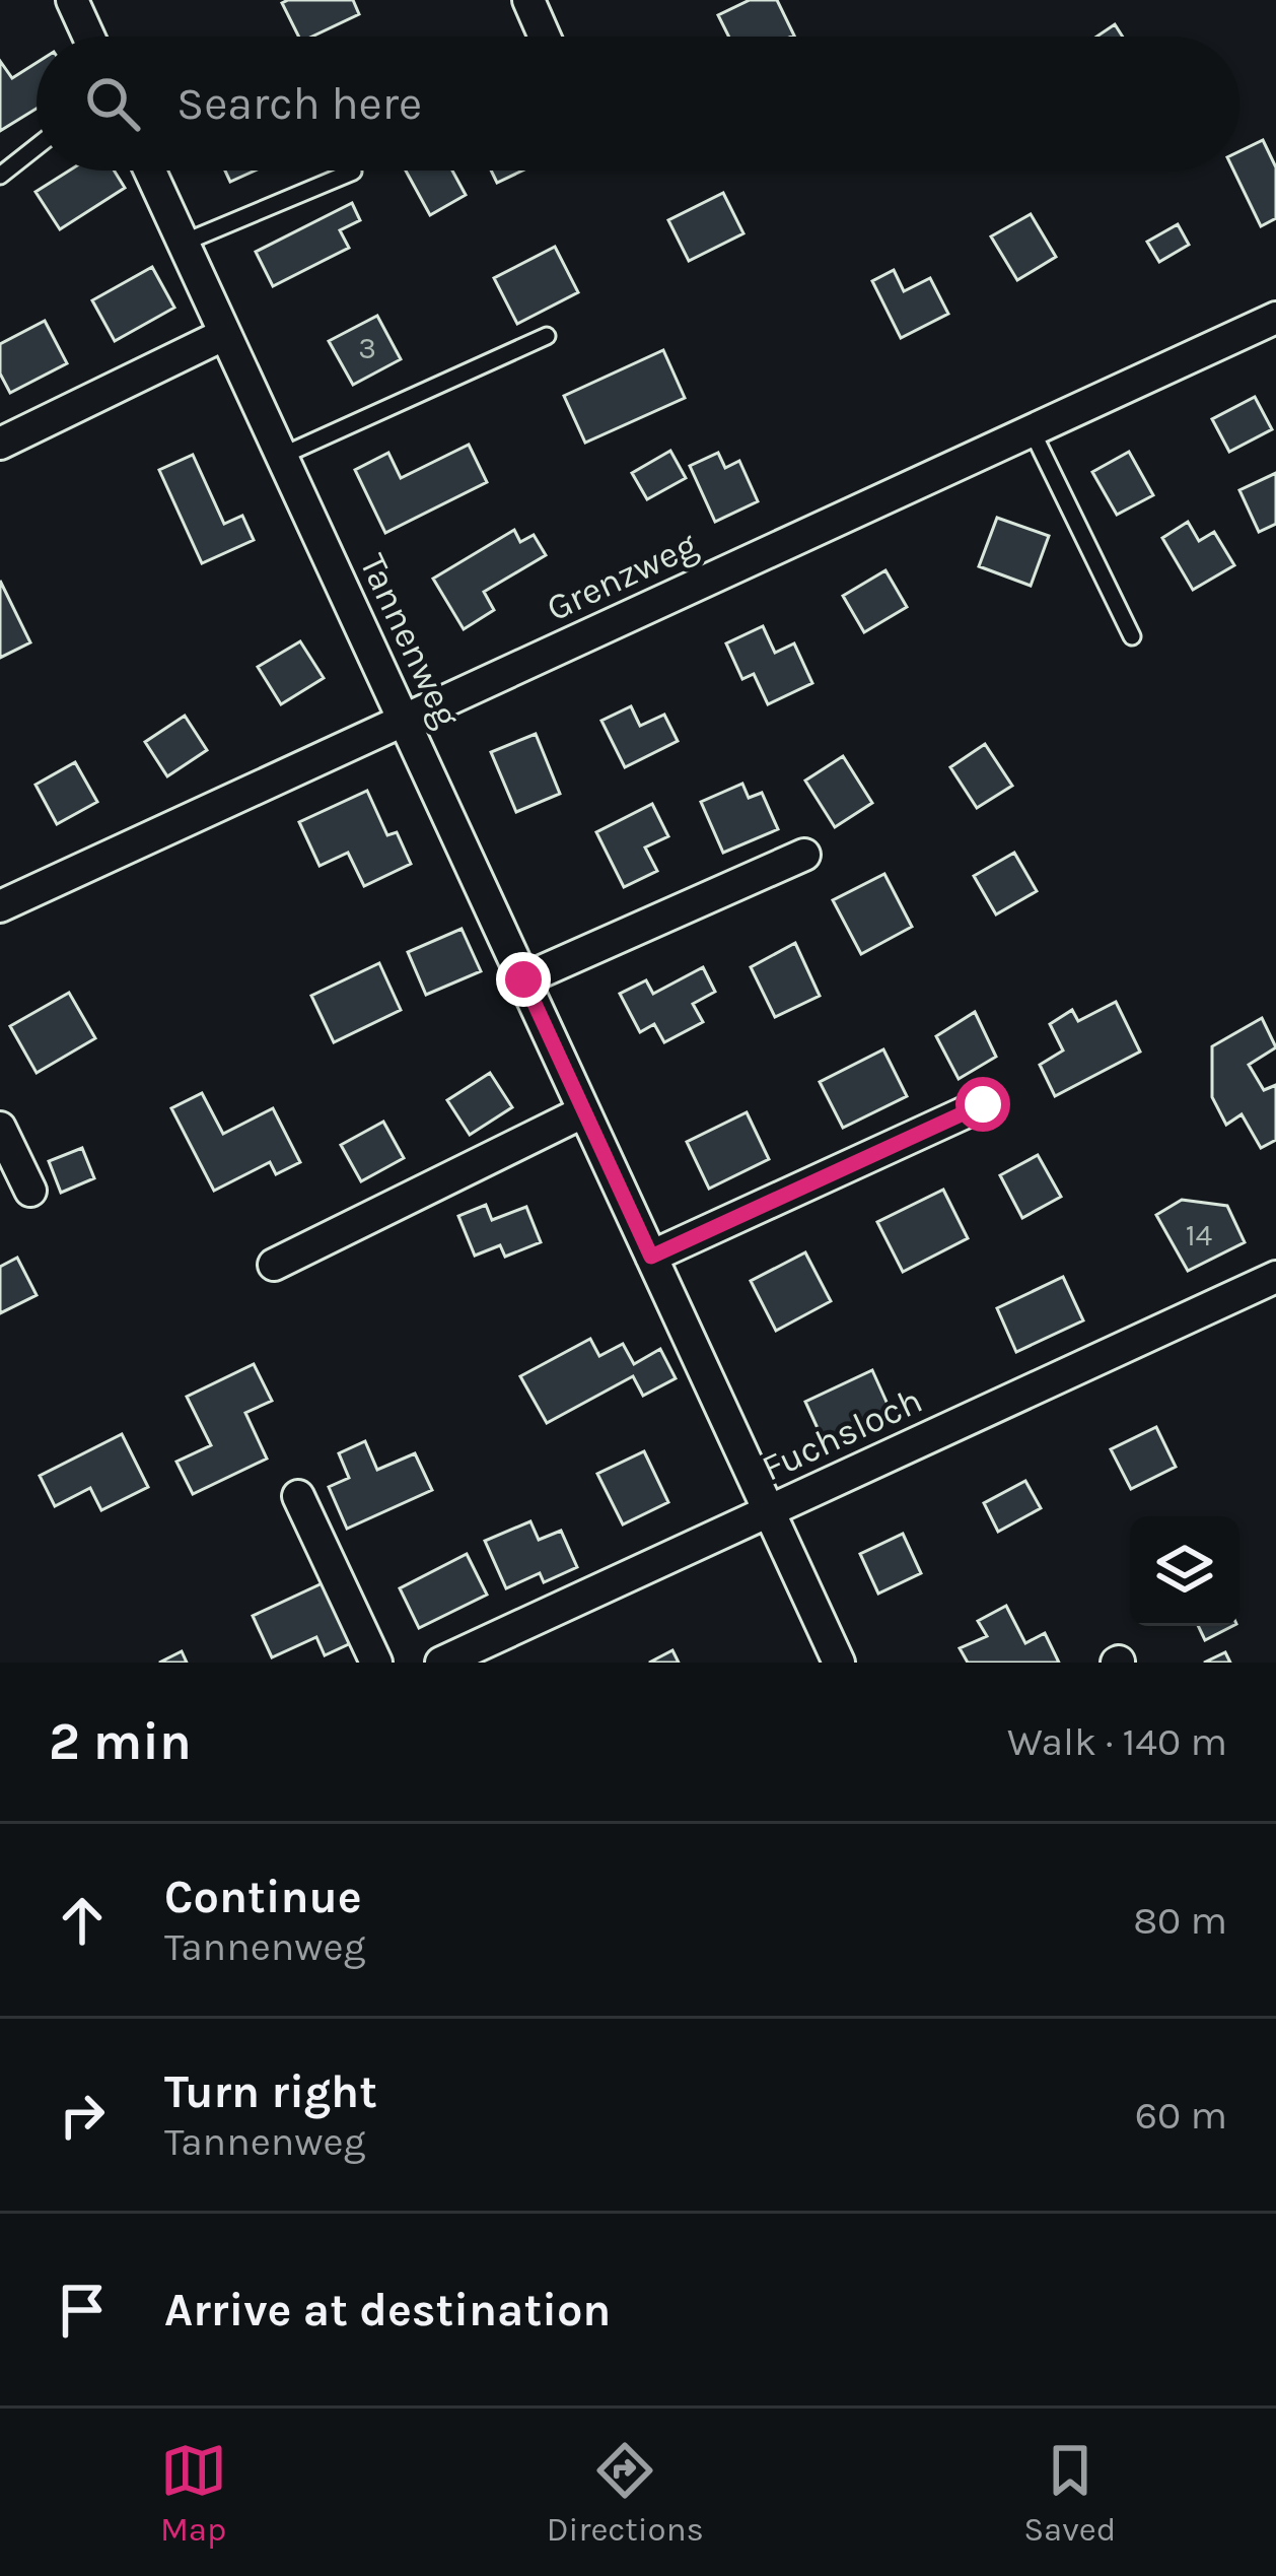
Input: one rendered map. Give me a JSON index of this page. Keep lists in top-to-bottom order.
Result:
{
  "streets": {
    "street": ["Grenzweg", "Tannenweg", "Fuchsloch"]
  },
  "crossings": [
    ["Grenzweg", "Tannenweg"],
    ["Tannenweg", "Fuchsloch"]
  ],
  "house_numbers": ["3", "14"],
  "page": {
    "search": "Search here",
    "heading": ["2 min", "Walk · 140 m"],
    "list": [
      ["Continue", "Tannenweg", "80 m"],
      ["Turn right", "Tannenweg", "60 m"],
      "Arrive at destination"
    ],
    "nav": ["Map", "Directions", "Saved"]
  }
}
